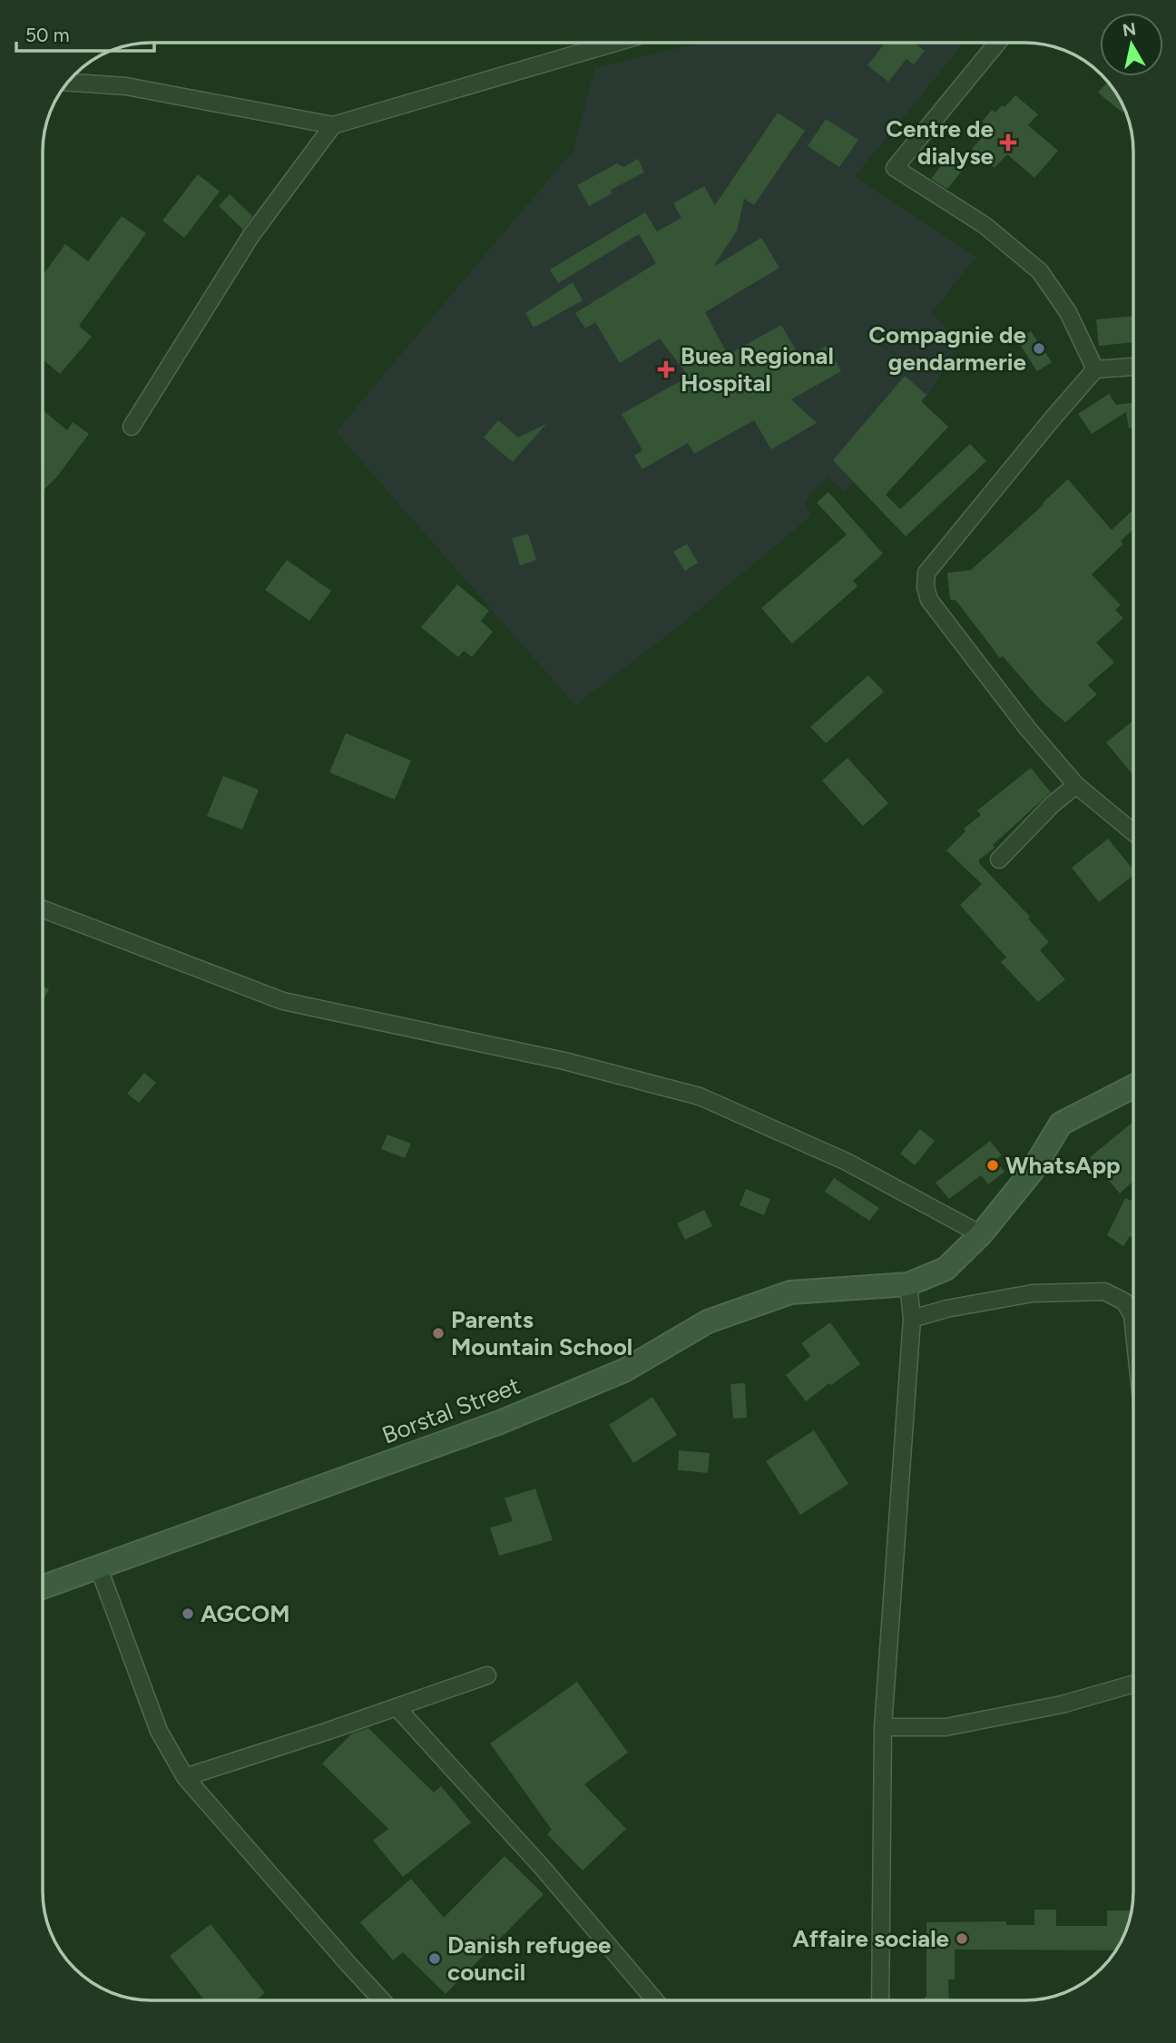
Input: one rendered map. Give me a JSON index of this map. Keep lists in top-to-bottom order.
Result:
{
  "streets": {
    "street": ["Borstal Street"]
  },
  "places": {
    "health": ["Centre de dialyse", "Buea Regional Hospital"],
    "other": [
      "Compagnie de gendarmerie",
      "WhatsApp",
      "Parents Mountain School",
      "AGCOM",
      "Affaire sociale",
      "Danish refugee council"
    ]
  },
  "scale_bar": "50 m",
  "north": "top"
}
